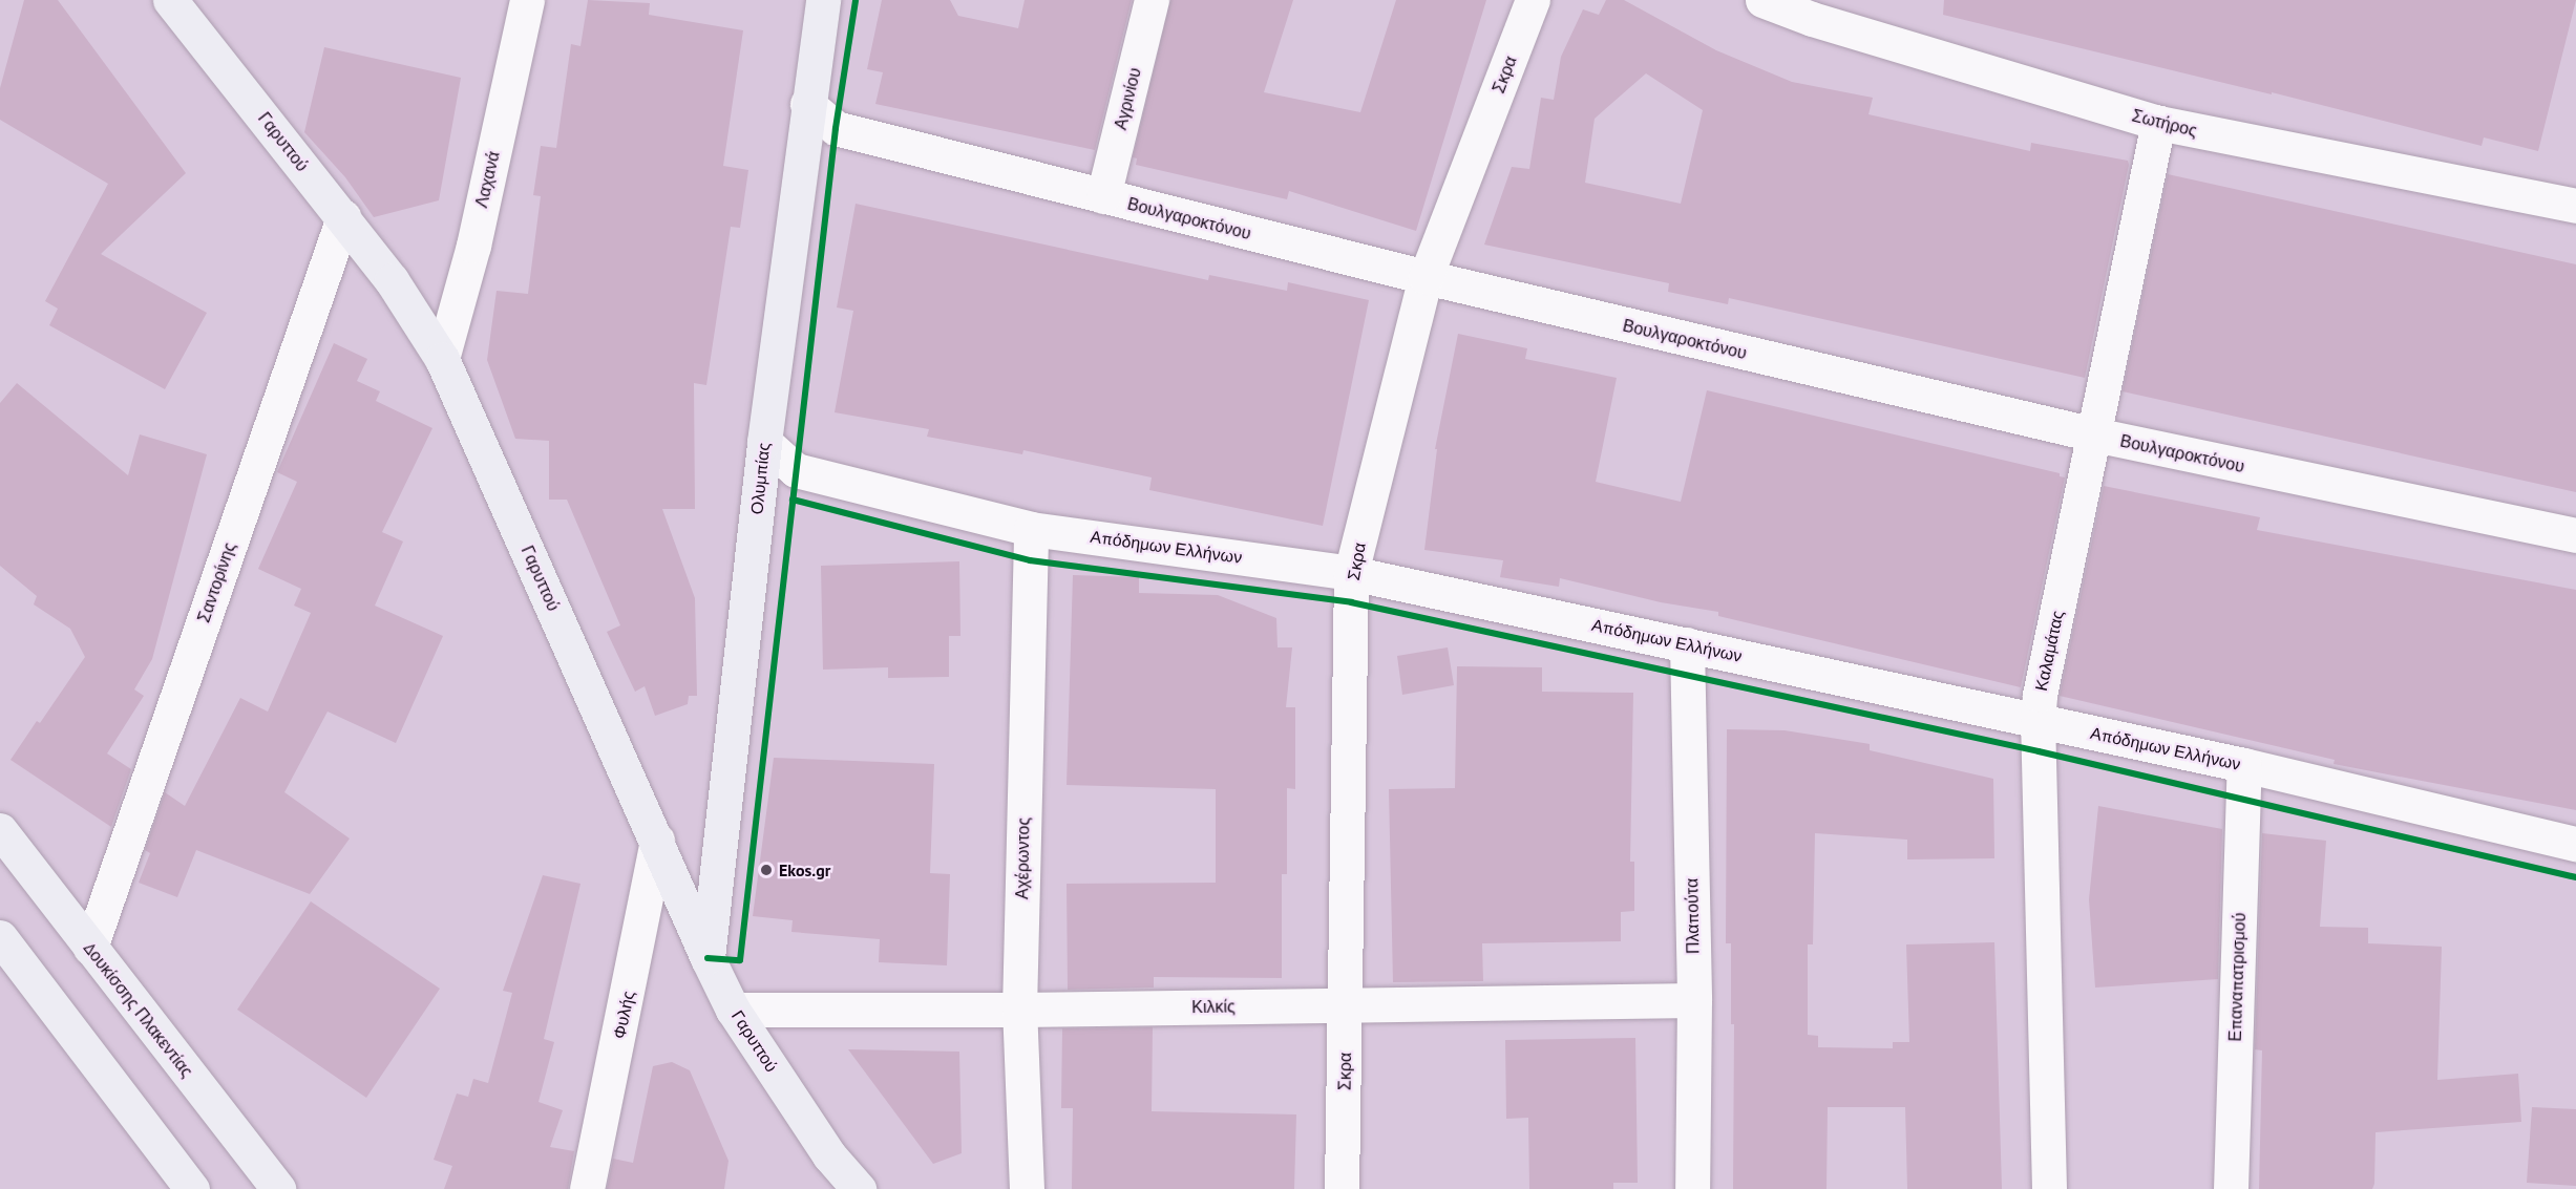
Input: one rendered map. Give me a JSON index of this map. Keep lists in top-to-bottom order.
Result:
{
  "streets": {
    "street": [
      "Σκρα",
      "Αγρινίου",
      "Σωτήρος",
      "Γαρυττού",
      "Λαχανά",
      "Βουλγαροκτόνου",
      "Ολυμπίας",
      "Απόδημων Ελλήνων",
      "Σαντορίνης",
      "Καλαμάτας",
      "Αχέρωντος",
      "Πλαπούτα",
      "Επαναπατρισμού",
      "Κιλκίς",
      "Δουκίσσης Πλακεντίας",
      "Φυλής"
    ]
  },
  "crossings": [
    ["Σκρα", "Βουλγαροκτόνου"],
    ["Σκρα", "Απόδημων Ελλήνων"],
    ["Σκρα", "Κιλκίς"],
    ["Αγρινίου", "Βουλγαροκτόνου"],
    ["Σωτήρος", "Καλαμάτας"],
    ["Γαρυττού", "Λαχανά"],
    ["Γαρυττού", "Ολυμπίας"],
    ["Γαρυττού", "Σαντορίνης"],
    ["Γαρυττού", "Κιλκίς"],
    ["Γαρυττού", "Φυλής"],
    ["Βουλγαροκτόνου", "Ολυμπίας"],
    ["Βουλγαροκτόνου", "Καλαμάτας"],
    ["Ολυμπίας", "Απόδημων Ελλήνων"],
    ["Απόδημων Ελλήνων", "Καλαμάτας"],
    ["Απόδημων Ελλήνων", "Αχέρωντος"],
    ["Απόδημων Ελλήνων", "Πλαπούτα"],
    ["Απόδημων Ελλήνων", "Επαναπατρισμού"],
    ["Σαντορίνης", "Δουκίσσης Πλακεντίας"],
    ["Αχέρωντος", "Κιλκίς"],
    ["Πλαπούτα", "Κιλκίς"]
  ],
  "places": ["Ekos.gr"]
}
